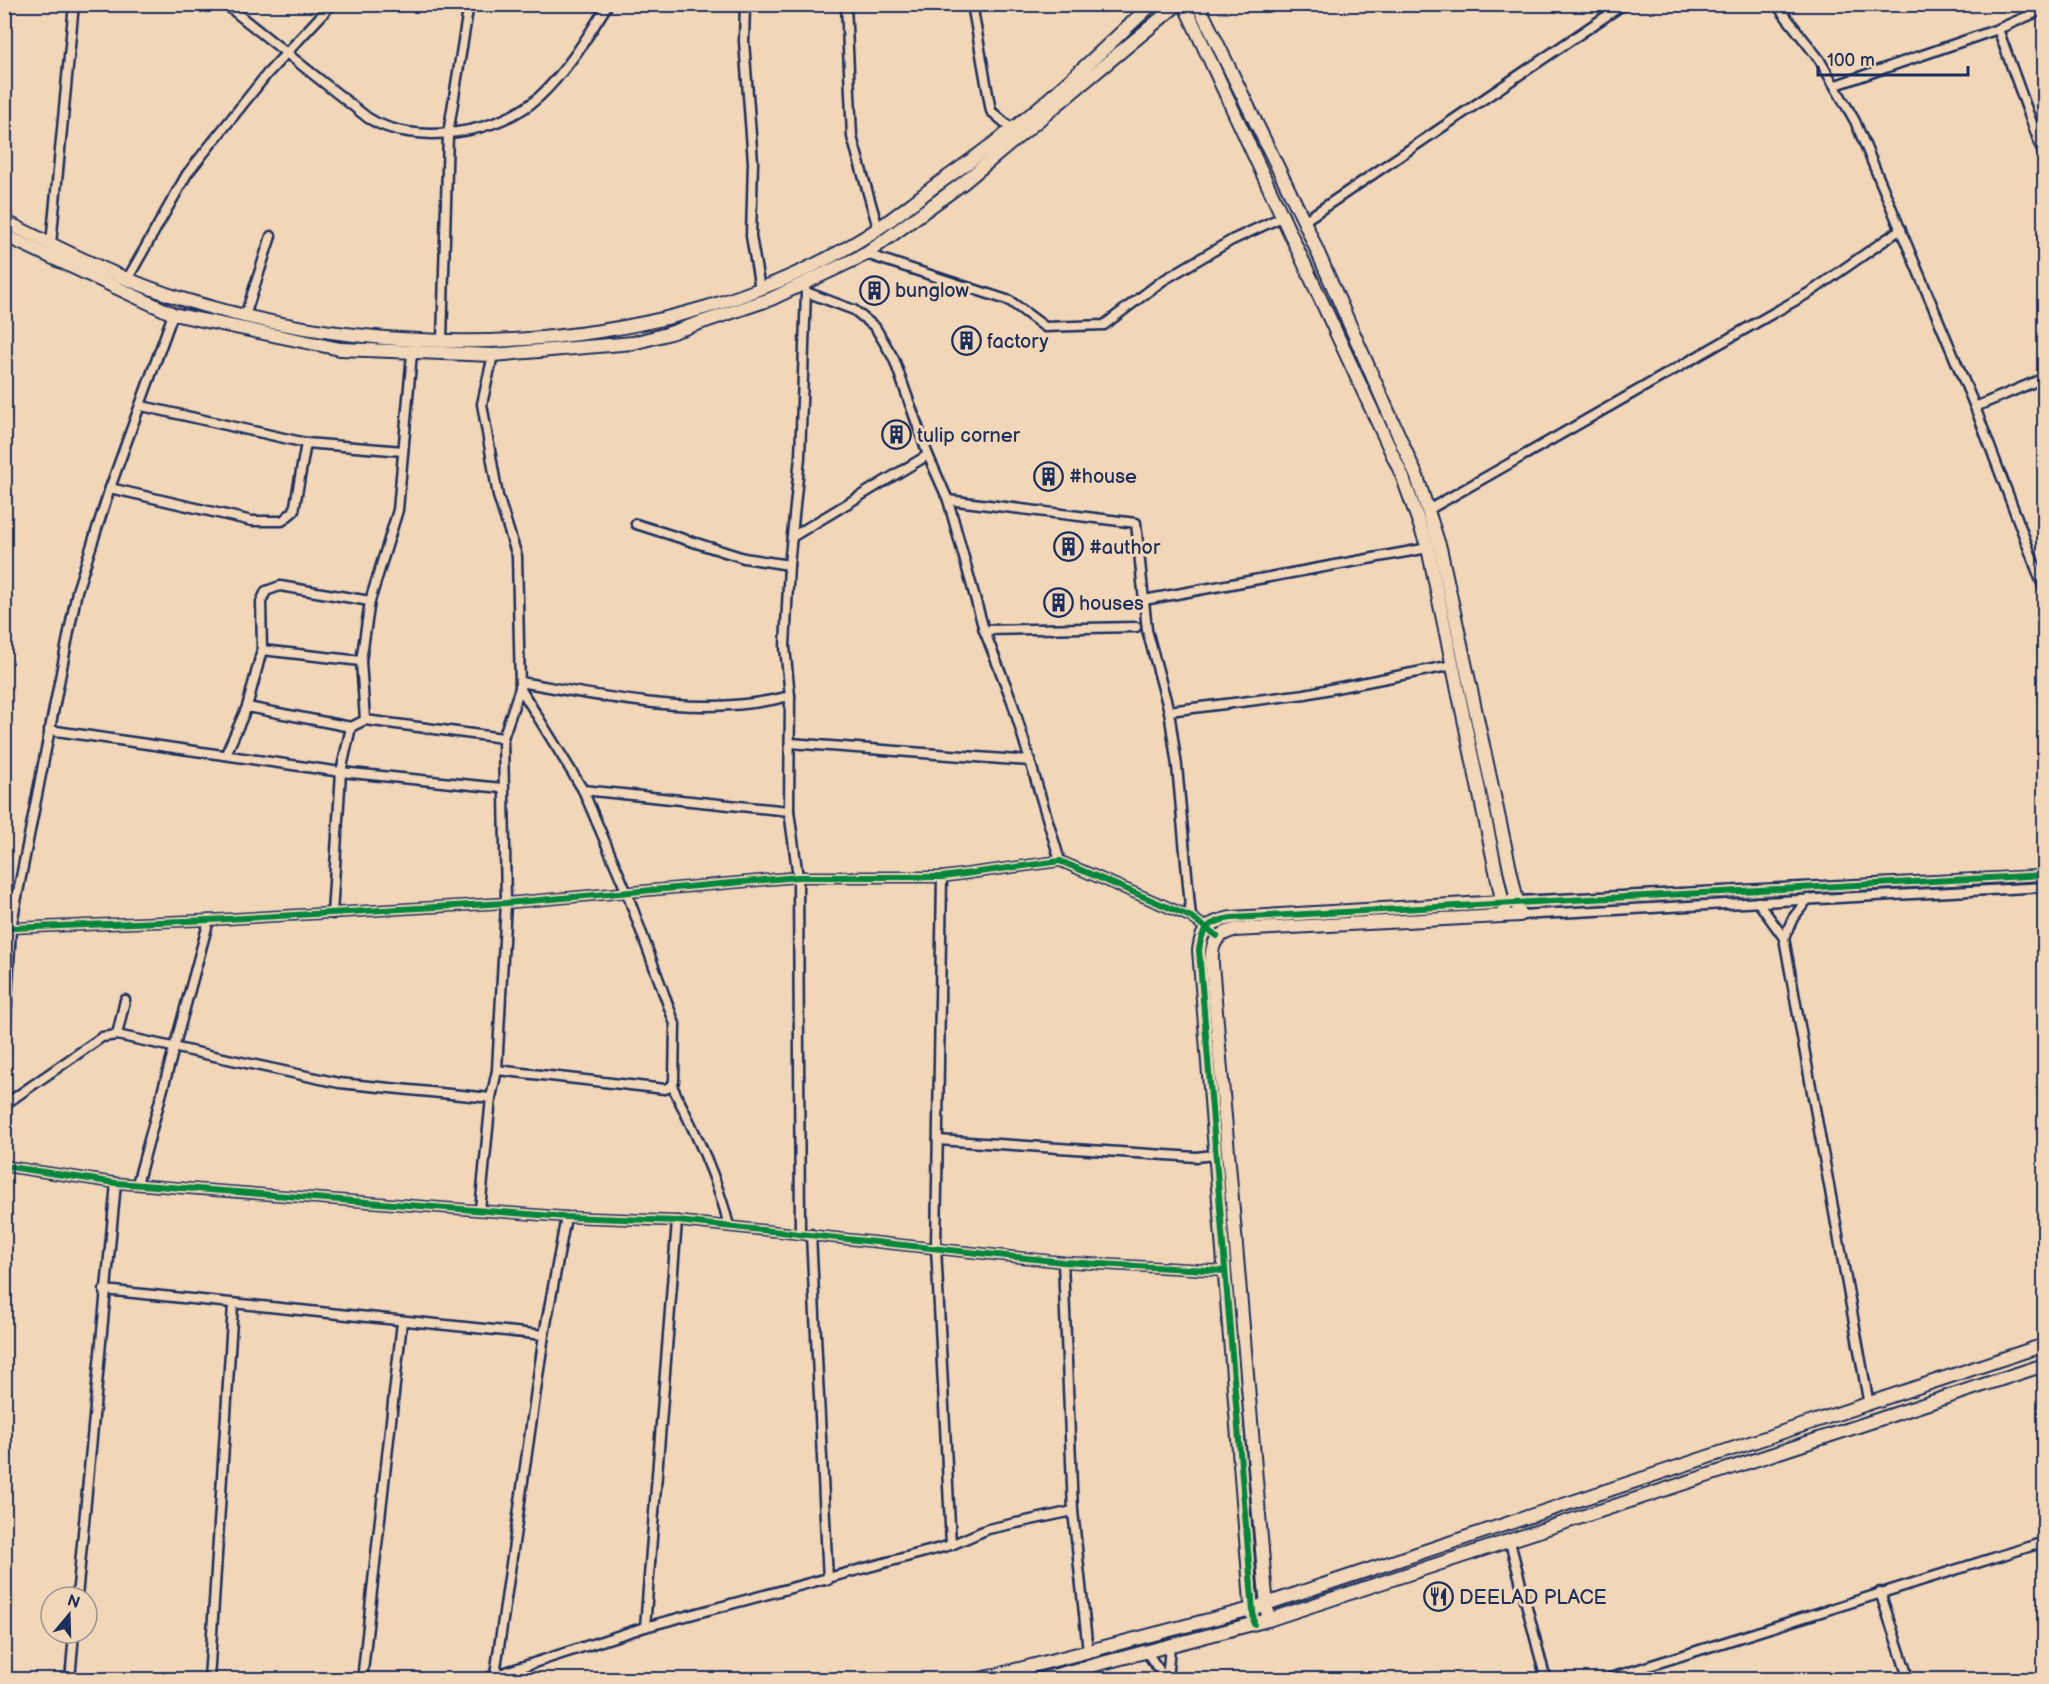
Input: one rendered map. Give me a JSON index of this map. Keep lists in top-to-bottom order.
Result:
{
  "places": {
    "building": [
      "bunglow",
      "factory",
      "tulip corner",
      "#house",
      "#author",
      "houses"
    ],
    "restaurant": ["DEELAD PLACE"]
  },
  "scale_bar": "100 m",
  "north": "top"
}
